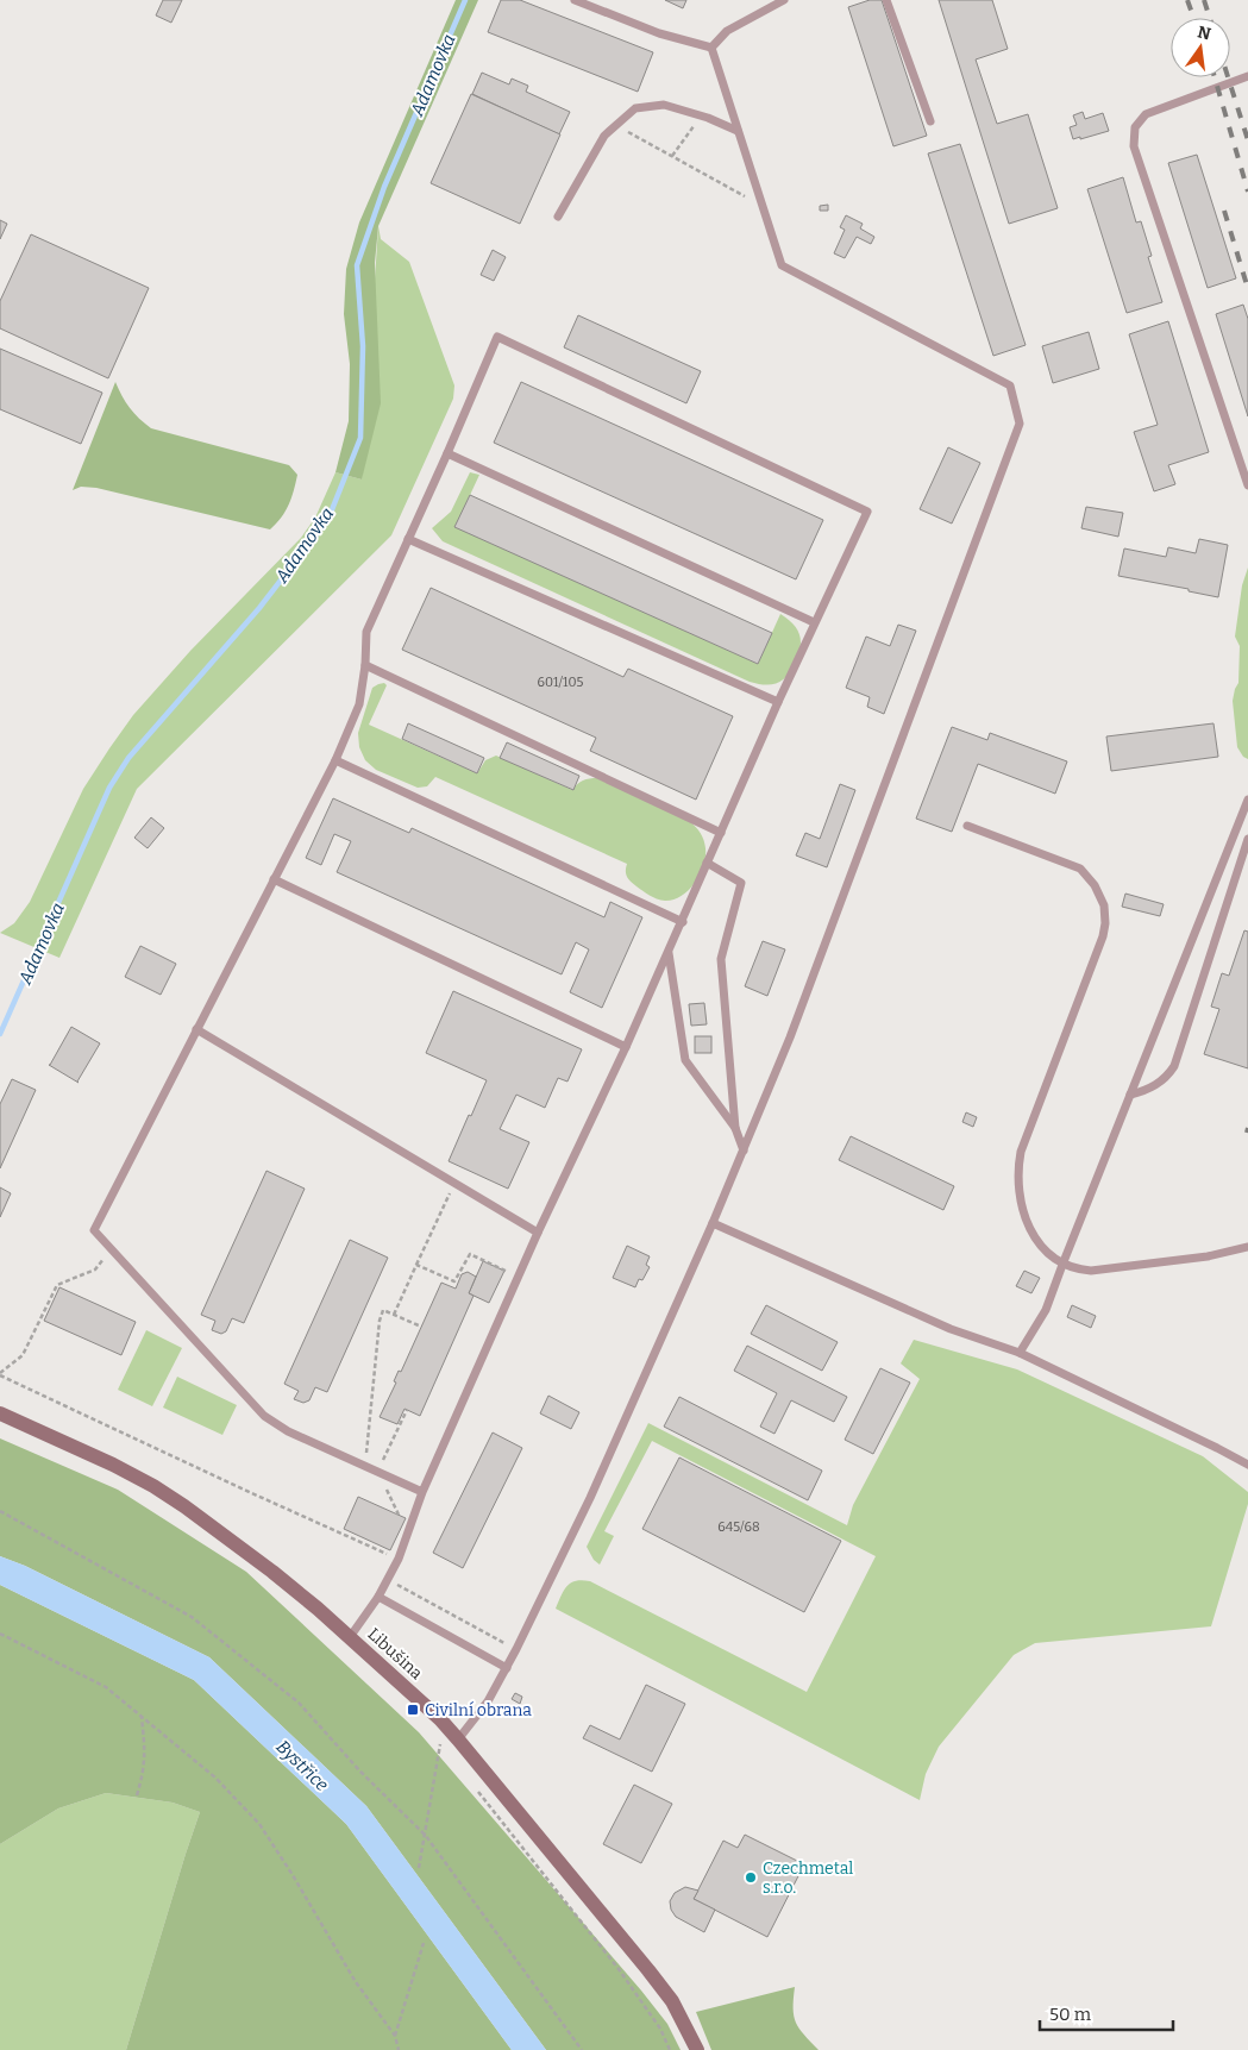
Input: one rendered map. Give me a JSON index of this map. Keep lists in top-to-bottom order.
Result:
{
  "streets": {
    "street": ["Libušina"]
  },
  "water": ["Adamovka", "Bystřice"],
  "places": {
    "transit": ["Civilní obrana"],
    "other": ["Czechmetal s.r.o."]
  },
  "house_numbers": ["601/105", "645/68"],
  "scale_bar": "50 m",
  "north": "top"
}
